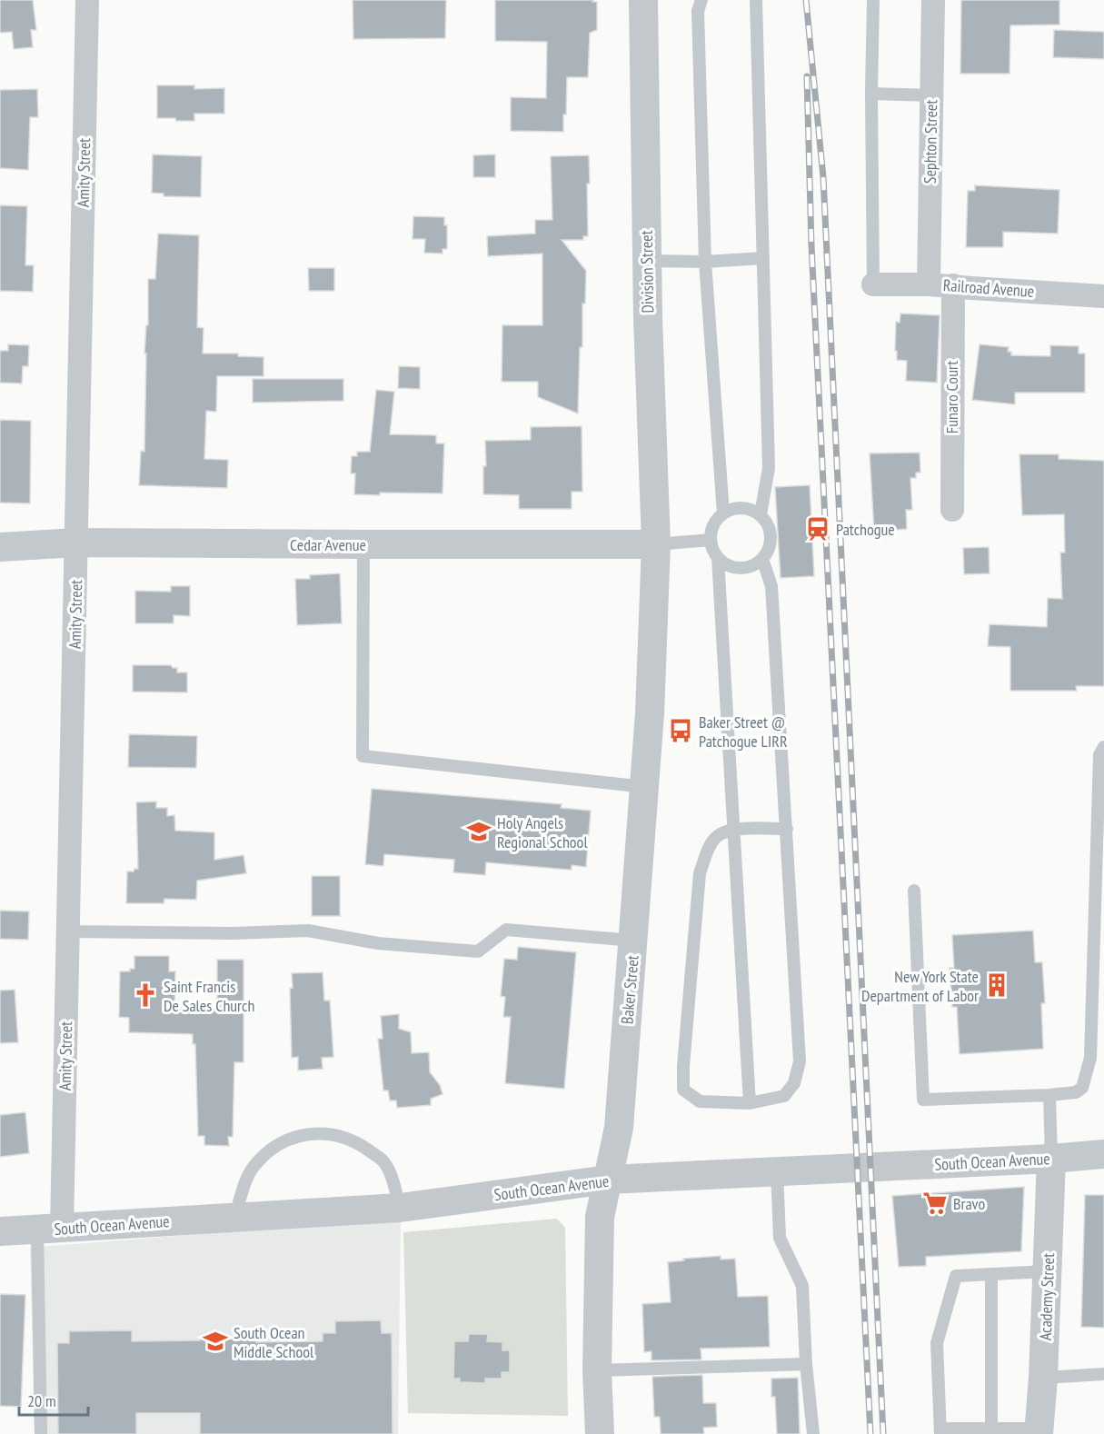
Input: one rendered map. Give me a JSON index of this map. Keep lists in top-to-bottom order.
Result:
{
  "streets": {
    "street": [
      "Sephton Street",
      "Amity Street",
      "Division Street",
      "Railroad Avenue",
      "Funaro Court",
      "Cedar Avenue",
      "Baker Street",
      "South Ocean Avenue",
      "Academy Street"
    ]
  },
  "crossings": [
    ["Sephton Street", "Railroad Avenue"],
    ["Amity Street", "Cedar Avenue"],
    ["Amity Street", "South Ocean Avenue"],
    ["Division Street", "Cedar Avenue"],
    ["Division Street", "Baker Street"],
    ["Railroad Avenue", "Funaro Court"],
    ["Cedar Avenue", "Baker Street"],
    ["Baker Street", "South Ocean Avenue"],
    ["South Ocean Avenue", "Academy Street"]
  ],
  "places": {
    "station": ["Patchogue"],
    "bus stop": ["Baker Street @ Patchogue LIRR"],
    "school or university": ["Holy Angels Regional School", "South Ocean Middle School"],
    "building": ["New York State Department of Labor"],
    "church": ["Saint Francis De Sales Church"],
    "supermarket": ["Bravo"]
  },
  "scale_bar": "20 m"
}
